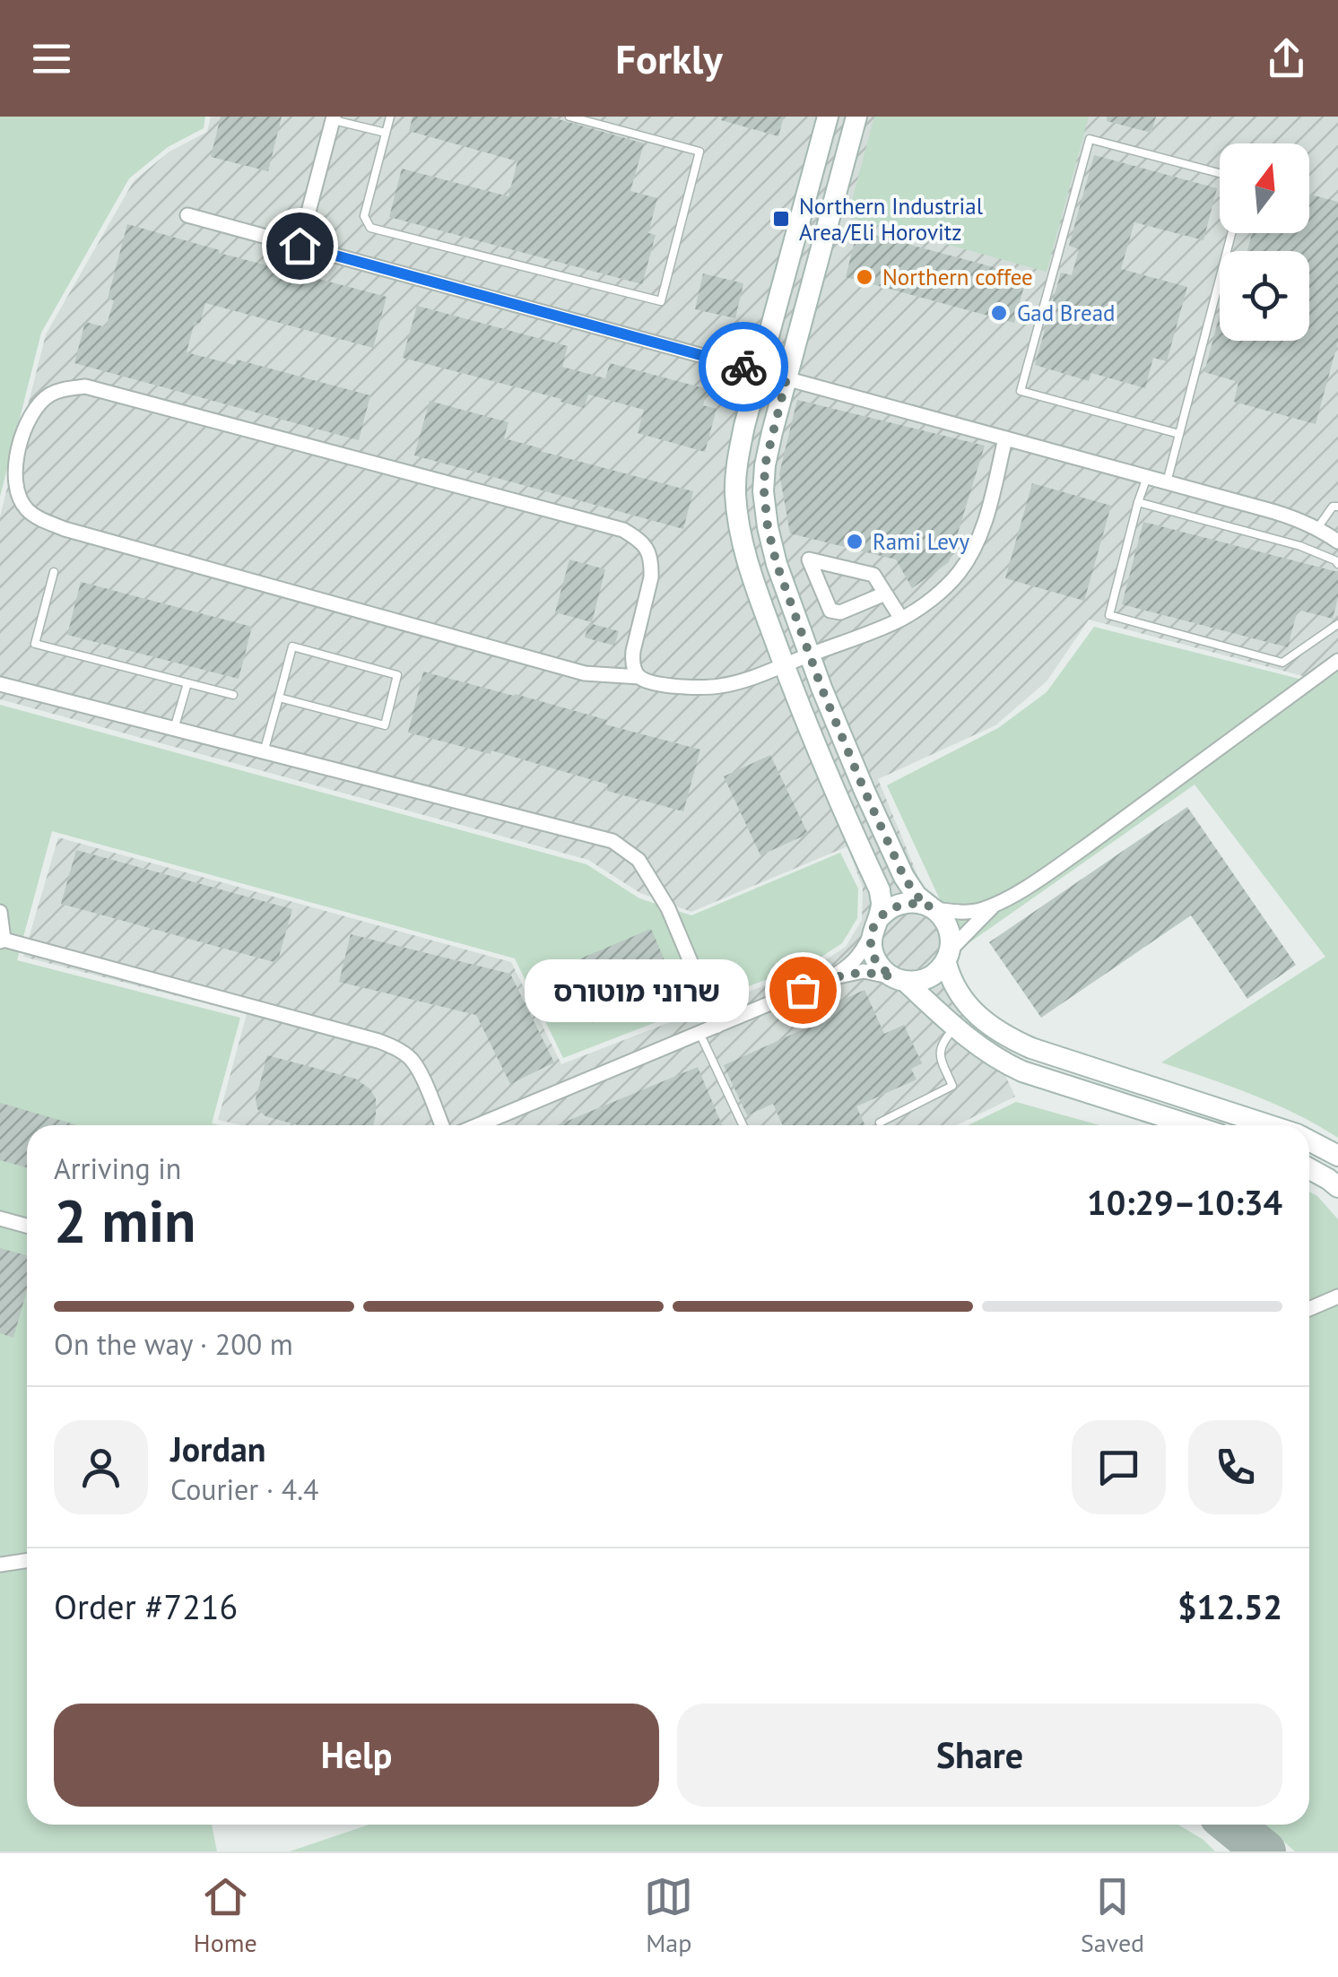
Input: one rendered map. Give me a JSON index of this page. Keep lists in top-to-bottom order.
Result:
{
  "places": {
    "transit": ["Northern Industrial Area/Eli Horovitz"],
    "other": [
      "Northern coffee",
      "Gad Bread",
      "Rami Levy",
      "שרוני מוטורס"
    ]
  },
  "north": "top",
  "page": {
    "header": "Forkly",
    "bubble": "שרוני מוטורס",
    "heading": ["2 min", "Arriving in", "10:29–10:34"],
    "panel": [
      "Jordan",
      "Courier · 4.4",
      "Order #7216",
      "$12.52"
    ],
    "bar": "On the way · 200 m",
    "buttons": ["Help", "Share"],
    "tabs": ["Home", "Map", "Saved"]
  }
}
